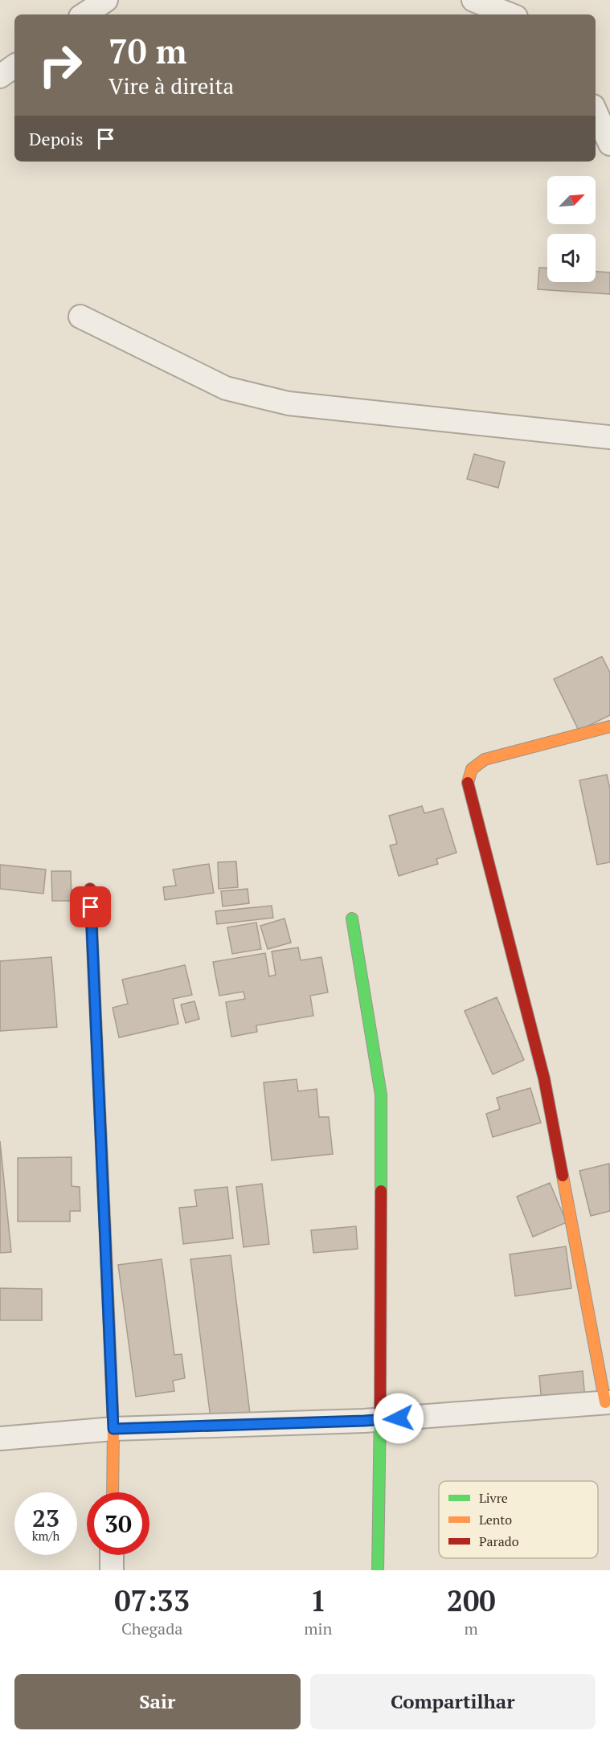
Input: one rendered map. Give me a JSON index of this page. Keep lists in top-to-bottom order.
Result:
{
  "legend": ["Livre", "Lento", "Parado"],
  "north": "top right",
  "page": {
    "turn": ["70 m", "Vire à direita"],
    "then": "Depois",
    "speed": "23 km/h",
    "limit": "30",
    "eta": [
      "07:33",
      "Chegada",
      "1",
      "min",
      "200",
      "m"
    ],
    "buttons": ["Sair", "Compartilhar"]
  }
}
